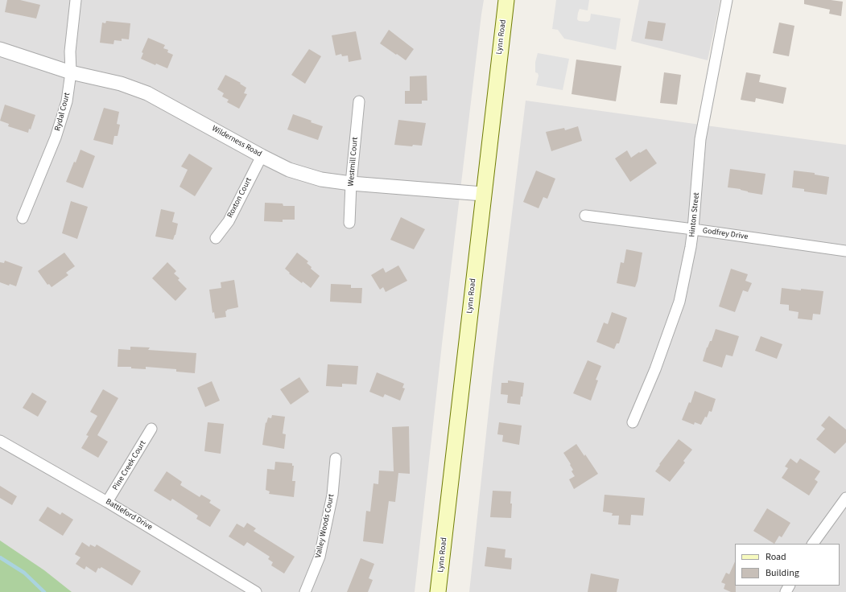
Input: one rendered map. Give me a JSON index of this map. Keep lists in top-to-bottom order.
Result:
{
  "streets": {
    "main road": ["Lynn Road"],
    "street": [
      "Rydal Court",
      "Wilderness Road",
      "Westmill Court",
      "Roxton Court",
      "Hinton Street",
      "Godfrey Drive",
      "Pine Creek Court",
      "Battleford Drive",
      "Valley Woods Court"
    ]
  },
  "crossings": [
    ["Lynn Road", "Wilderness Road"],
    ["Rydal Court", "Wilderness Road"],
    ["Wilderness Road", "Westmill Court"],
    ["Wilderness Road", "Roxton Court"],
    ["Hinton Street", "Godfrey Drive"],
    ["Pine Creek Court", "Battleford Drive"]
  ],
  "legend": ["Road", "Building"]
}
